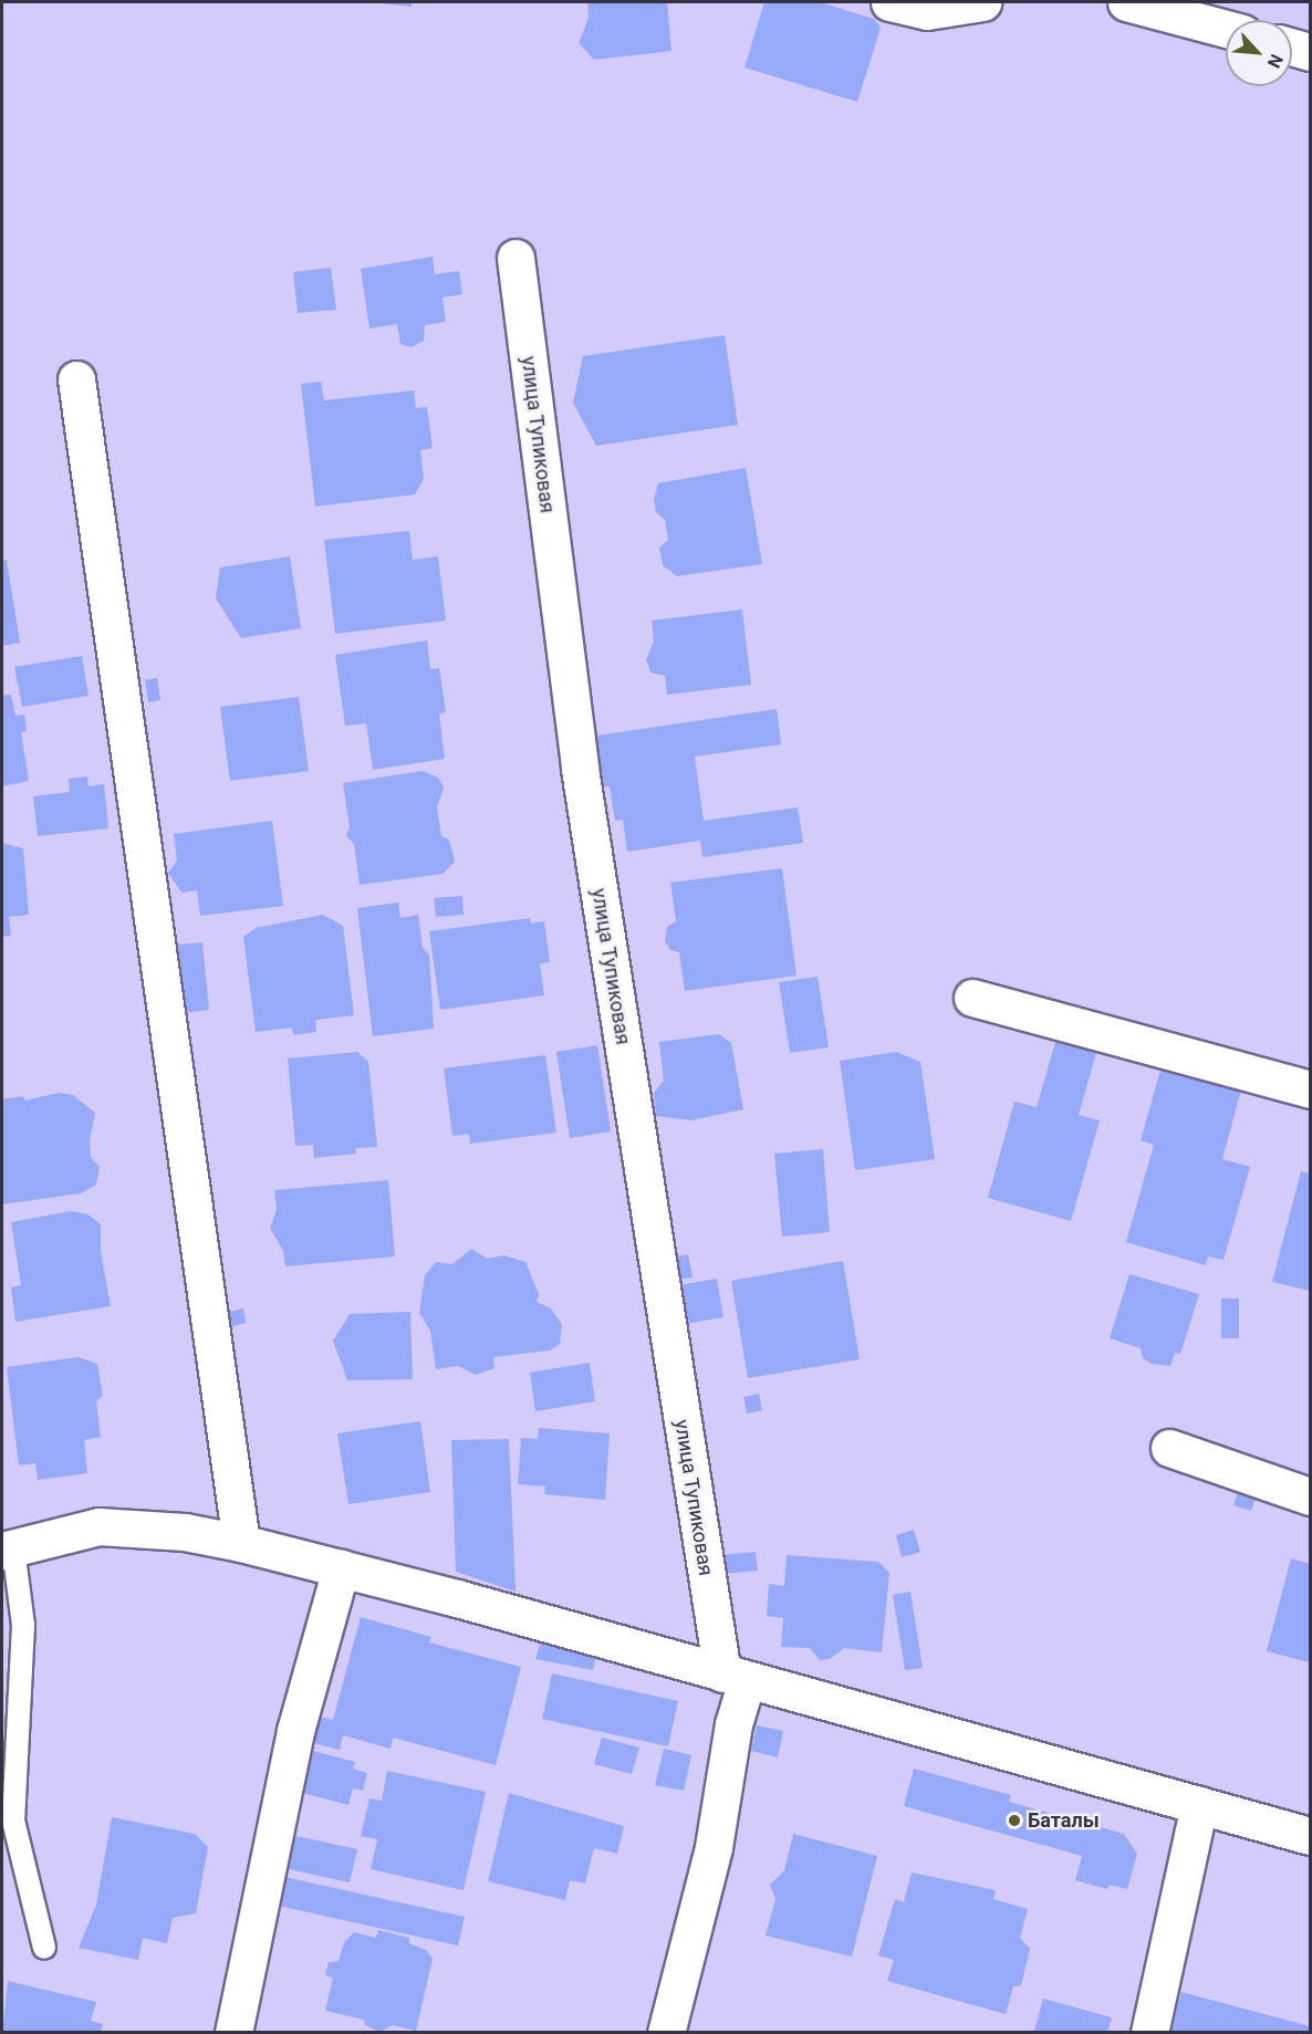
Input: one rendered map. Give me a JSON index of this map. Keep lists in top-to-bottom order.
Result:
{
  "streets": {
    "street": ["улица Тупиковая"]
  },
  "places": ["Баталы"],
  "north": "bottom right"
}
